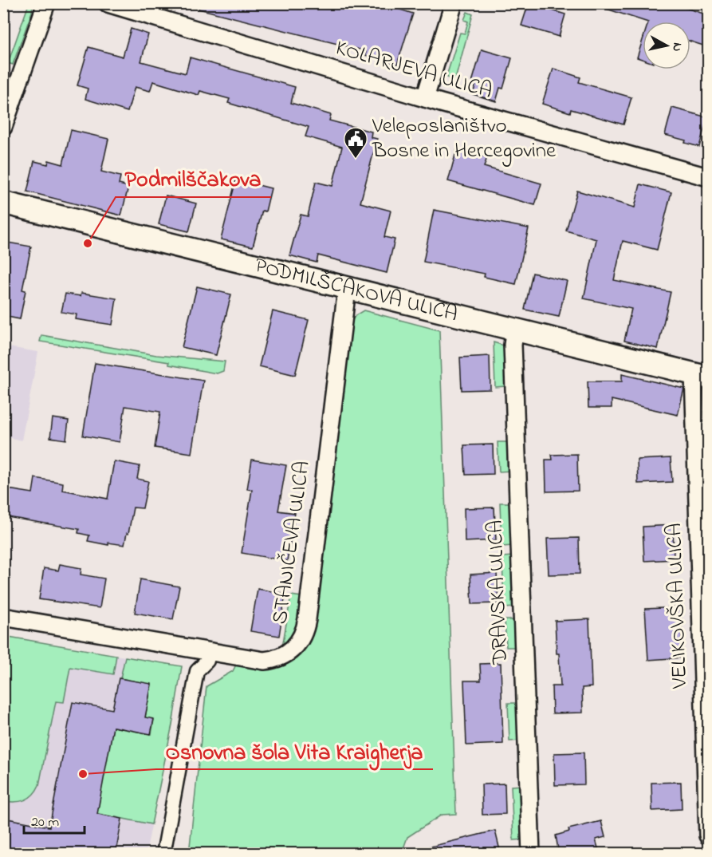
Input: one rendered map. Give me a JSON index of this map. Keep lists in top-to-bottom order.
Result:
{
  "streets": {
    "street": [
      "KOLARJEVA ULICA",
      "PODMILŠČAKOVA ULICA",
      "STANIČEVA ULICA",
      "DRAVSKA ULICA",
      "VELIKOVŠKA ULICA"
    ]
  },
  "crossings": [
    ["PODMILŠČAKOVA ULICA", "STANIČEVA ULICA"],
    ["PODMILŠČAKOVA ULICA", "DRAVSKA ULICA"],
    ["PODMILŠČAKOVA ULICA", "VELIKOVŠKA ULICA"]
  ],
  "places": {
    "public building": ["Veleposlaništvo Bosne in Hercegovine"],
    "other": ["Podmilščakova", "Osnovna šola Vita Kraigherja"]
  },
  "scale_bar": "20 m",
  "north": "right"
}
